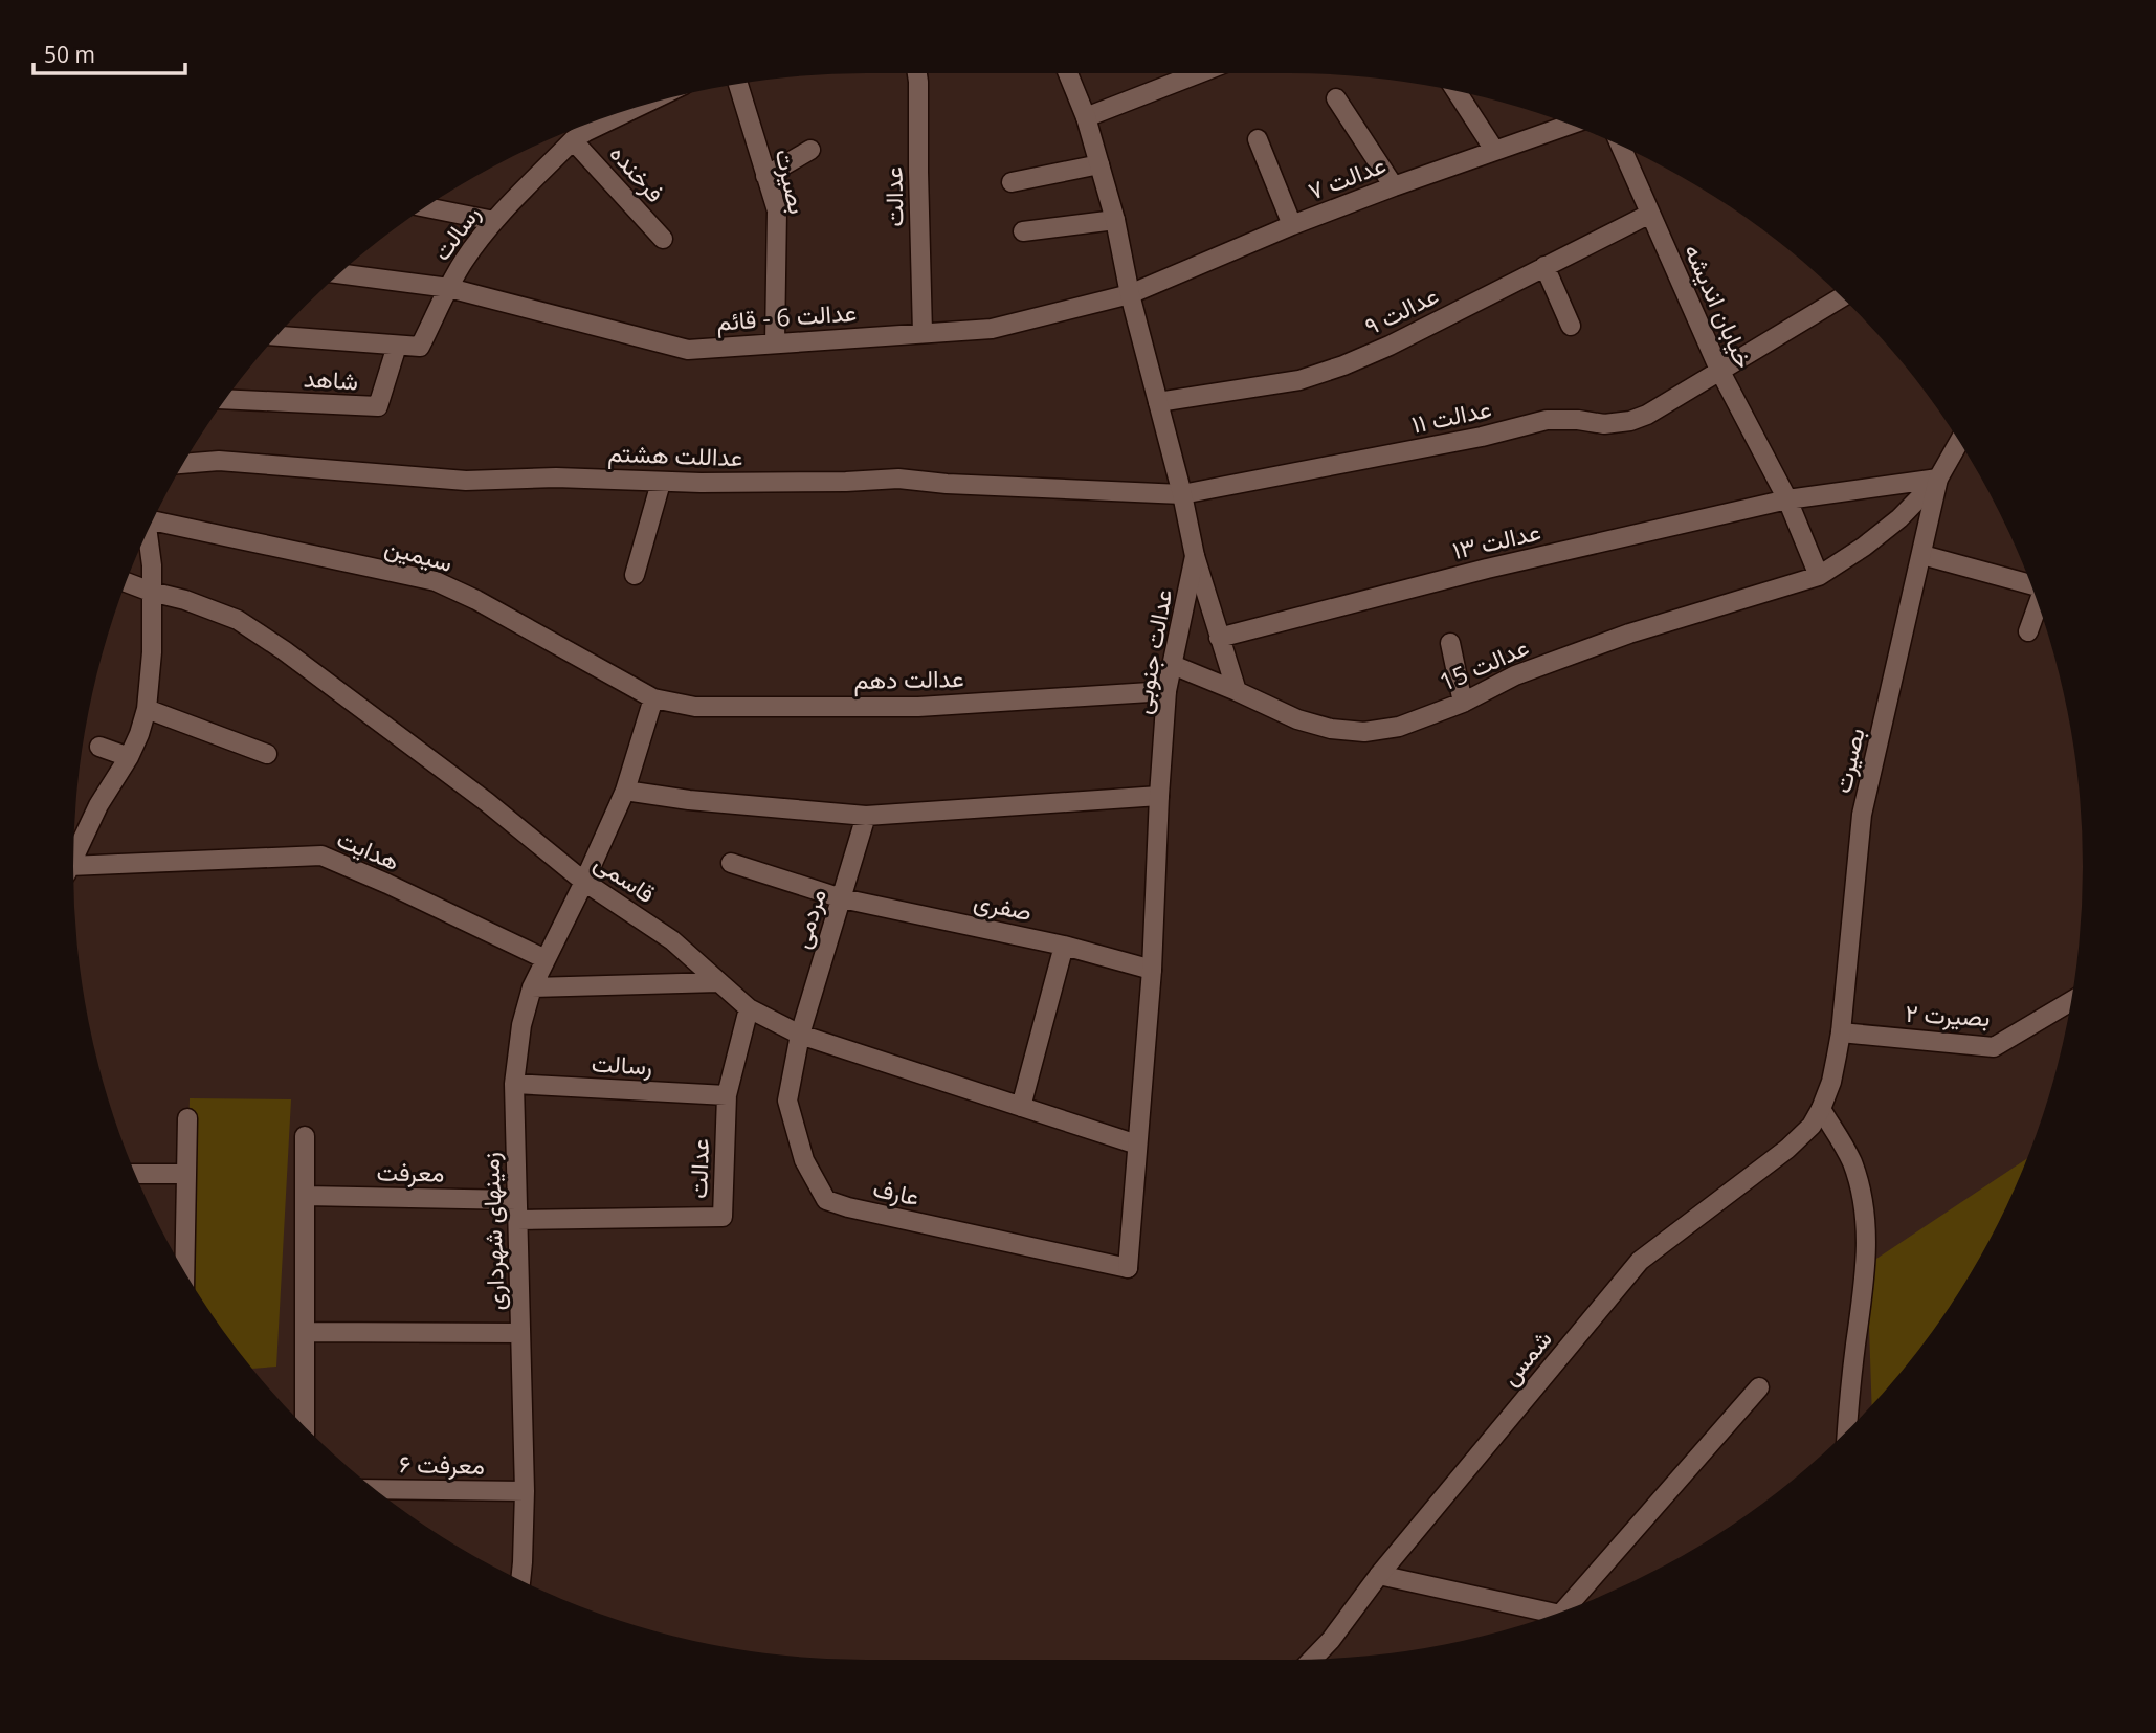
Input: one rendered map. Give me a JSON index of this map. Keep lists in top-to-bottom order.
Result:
{
  "streets": {
    "street": [
      "فرخنده",
      "عدالت ۷",
      "بصیرت",
      "عدالت",
      "رسالت",
      "خیابان اندیشه",
      "عدالت ۹",
      "عدالت 6 - قائم",
      "شاهد",
      "عدالت ۱۱",
      "عداللت هشتم",
      "عدالت ۱۳",
      "سیمین",
      "عدالت جنوبی",
      "عدالت 15",
      "عدالت دهم",
      "هدایت",
      "قاسمی",
      "صفری",
      "مردمی",
      "بصیرت ۲",
      "معرفت",
      "عارف",
      "زمینهای شهرداری",
      "شمس",
      "معرفت ۶"
    ]
  },
  "crossings": [
    ["فرخنده", "رسالت"],
    ["عدالت ۷", "عدالت 6 - قائم"],
    ["عدالت ۷", "عدالت جنوبی"],
    ["بصیرت", "عدالت 6 - قائم"],
    ["بصیرت", "عدالت ۱۳"],
    ["بصیرت", "عدالت 15"],
    ["بصیرت", "بصیرت ۲"],
    ["بصیرت", "شمس"],
    ["عدالت", "رسالت"],
    ["عدالت", "عدالت 6 - قائم"],
    ["عدالت", "قاسمی"],
    ["عدالت", "زمینهای شهرداری"],
    ["رسالت", "عدالت 6 - قائم"],
    ["رسالت", "شاهد"],
    ["رسالت", "زمینهای شهرداری"],
    ["خیابان اندیشه", "عدالت ۹"],
    ["خیابان اندیشه", "عدالت ۱۱"],
    ["خیابان اندیشه", "عدالت ۱۳"],
    ["خیابان اندیشه", "عدالت 15"],
    ["عدالت ۹", "عدالت جنوبی"],
    ["عدالت 6 - قائم", "عدالت جنوبی"],
    ["عدالت ۱۱", "عداللت هشتم"],
    ["عدالت ۱۱", "عدالت جنوبی"],
    ["عداللت هشتم", "عدالت جنوبی"],
    ["عدالت ۱۳", "عدالت 15"],
    ["سیمین", "عدالت دهم"],
    ["سیمین", "زمینهای شهرداری"],
    ["عدالت جنوبی", "عدالت 15"],
    ["عدالت جنوبی", "عدالت دهم"],
    ["عدالت جنوبی", "قاسمی"],
    ["عدالت جنوبی", "صفری"],
    ["عدالت جنوبی", "عارف"],
    ["عدالت دهم", "زمینهای شهرداری"],
    ["هدایت", "زمینهای شهرداری"],
    ["قاسمی", "مردمی"],
    ["قاسمی", "عارف"],
    ["قاسمی", "زمینهای شهرداری"],
    ["صفری", "مردمی"],
    ["مردمی", "عارف"],
    ["معرفت", "زمینهای شهرداری"],
    ["زمینهای شهرداری", "معرفت ۶"]
  ],
  "scale_bar": "50 m"
}
